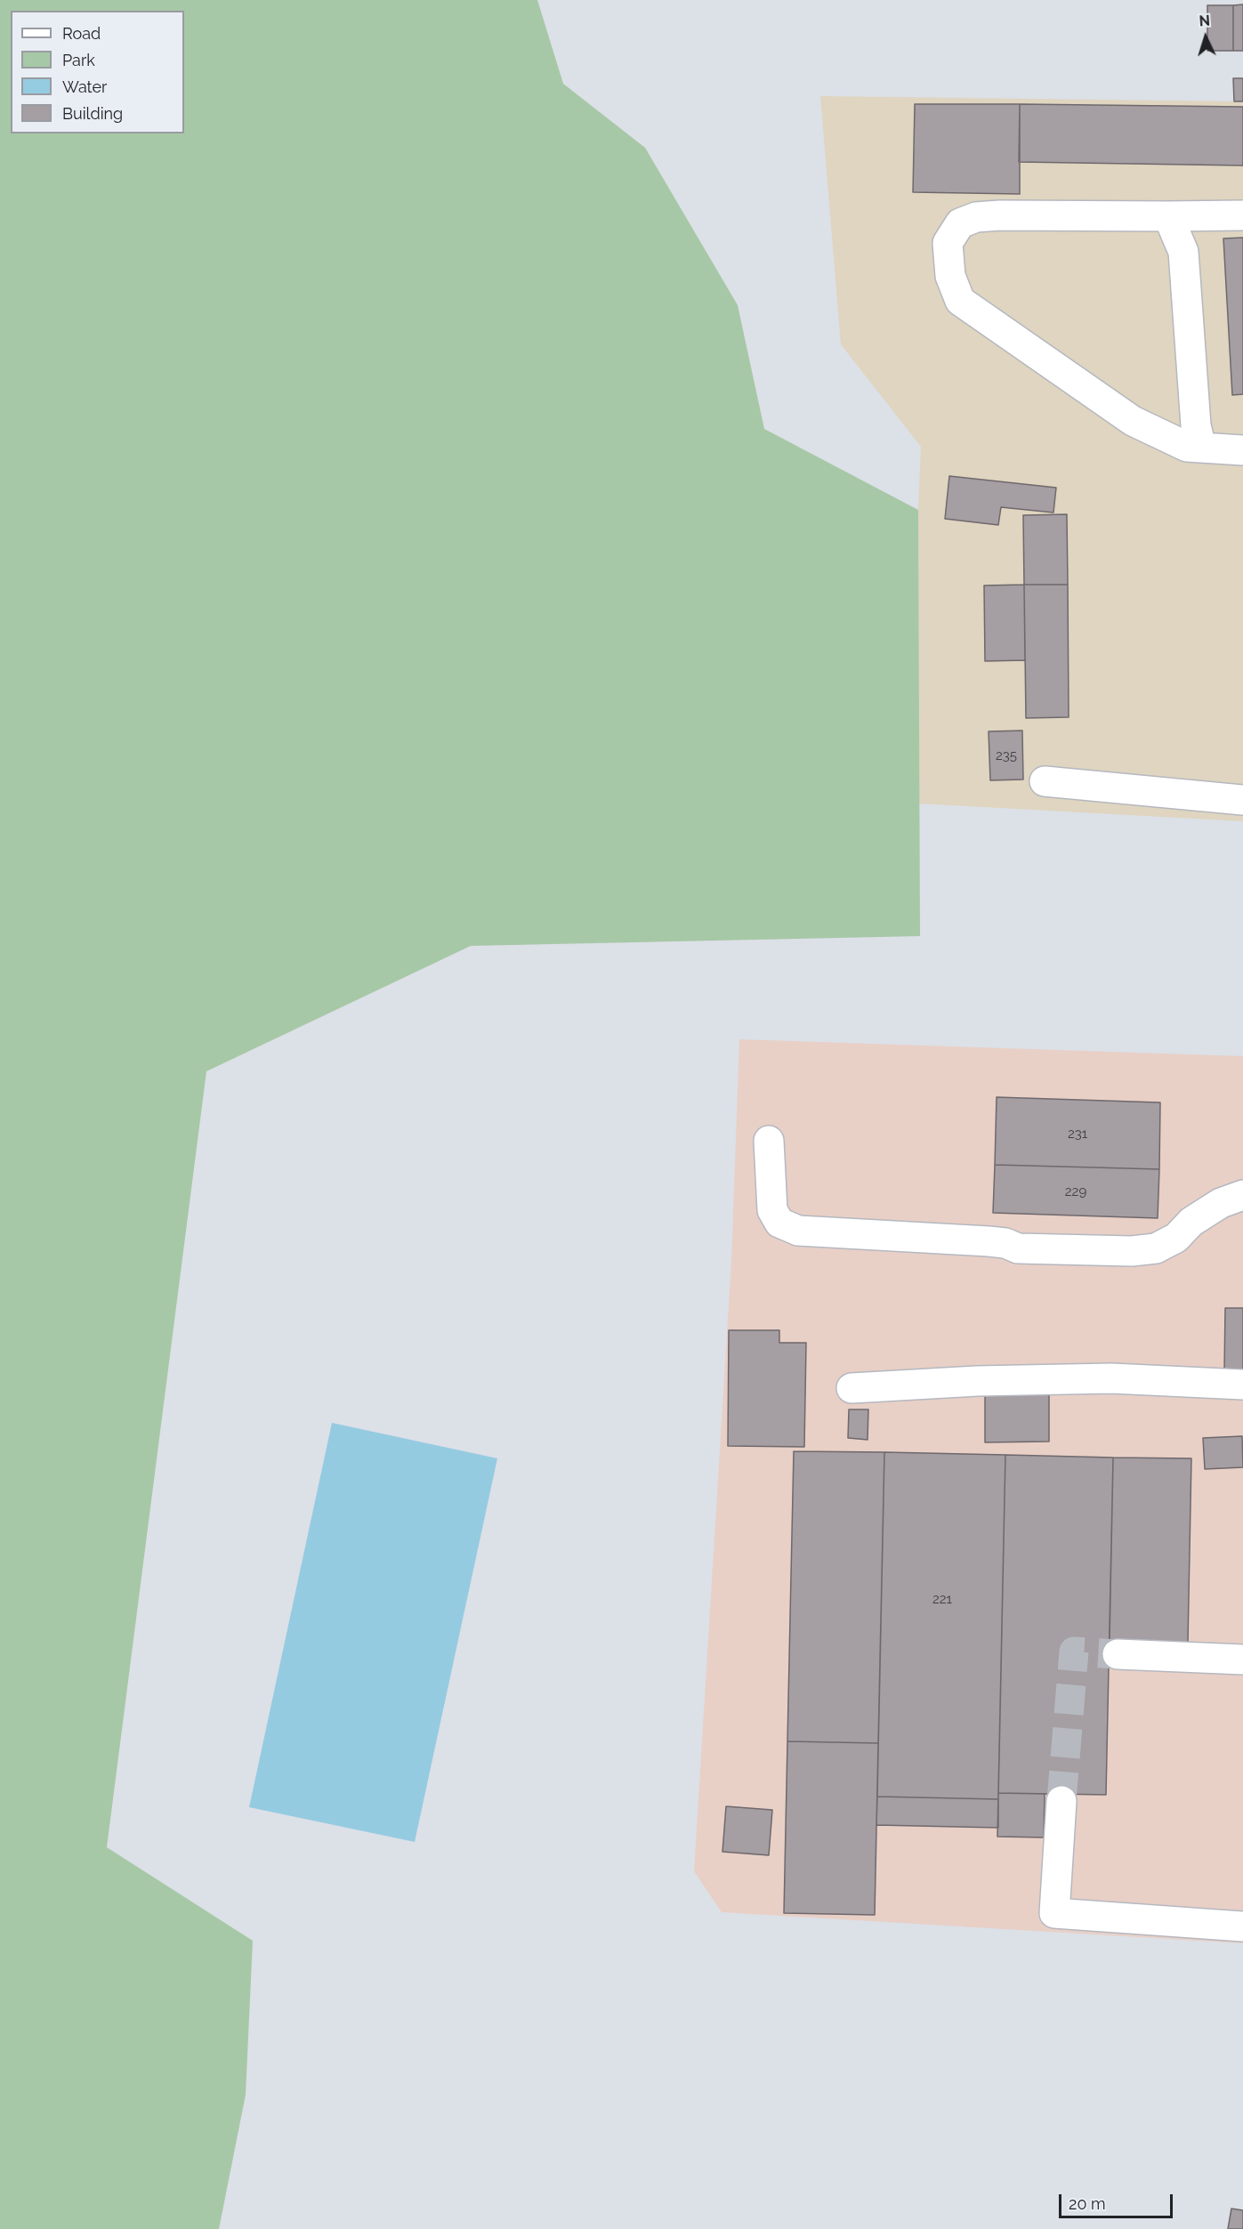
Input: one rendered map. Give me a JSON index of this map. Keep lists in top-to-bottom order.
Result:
{
  "house_numbers": [
    "235",
    "231",
    "229",
    "221"
  ],
  "legend": [
    "Road",
    "Park",
    "Water",
    "Building"
  ],
  "scale_bar": "20 m",
  "north": "top"
}
